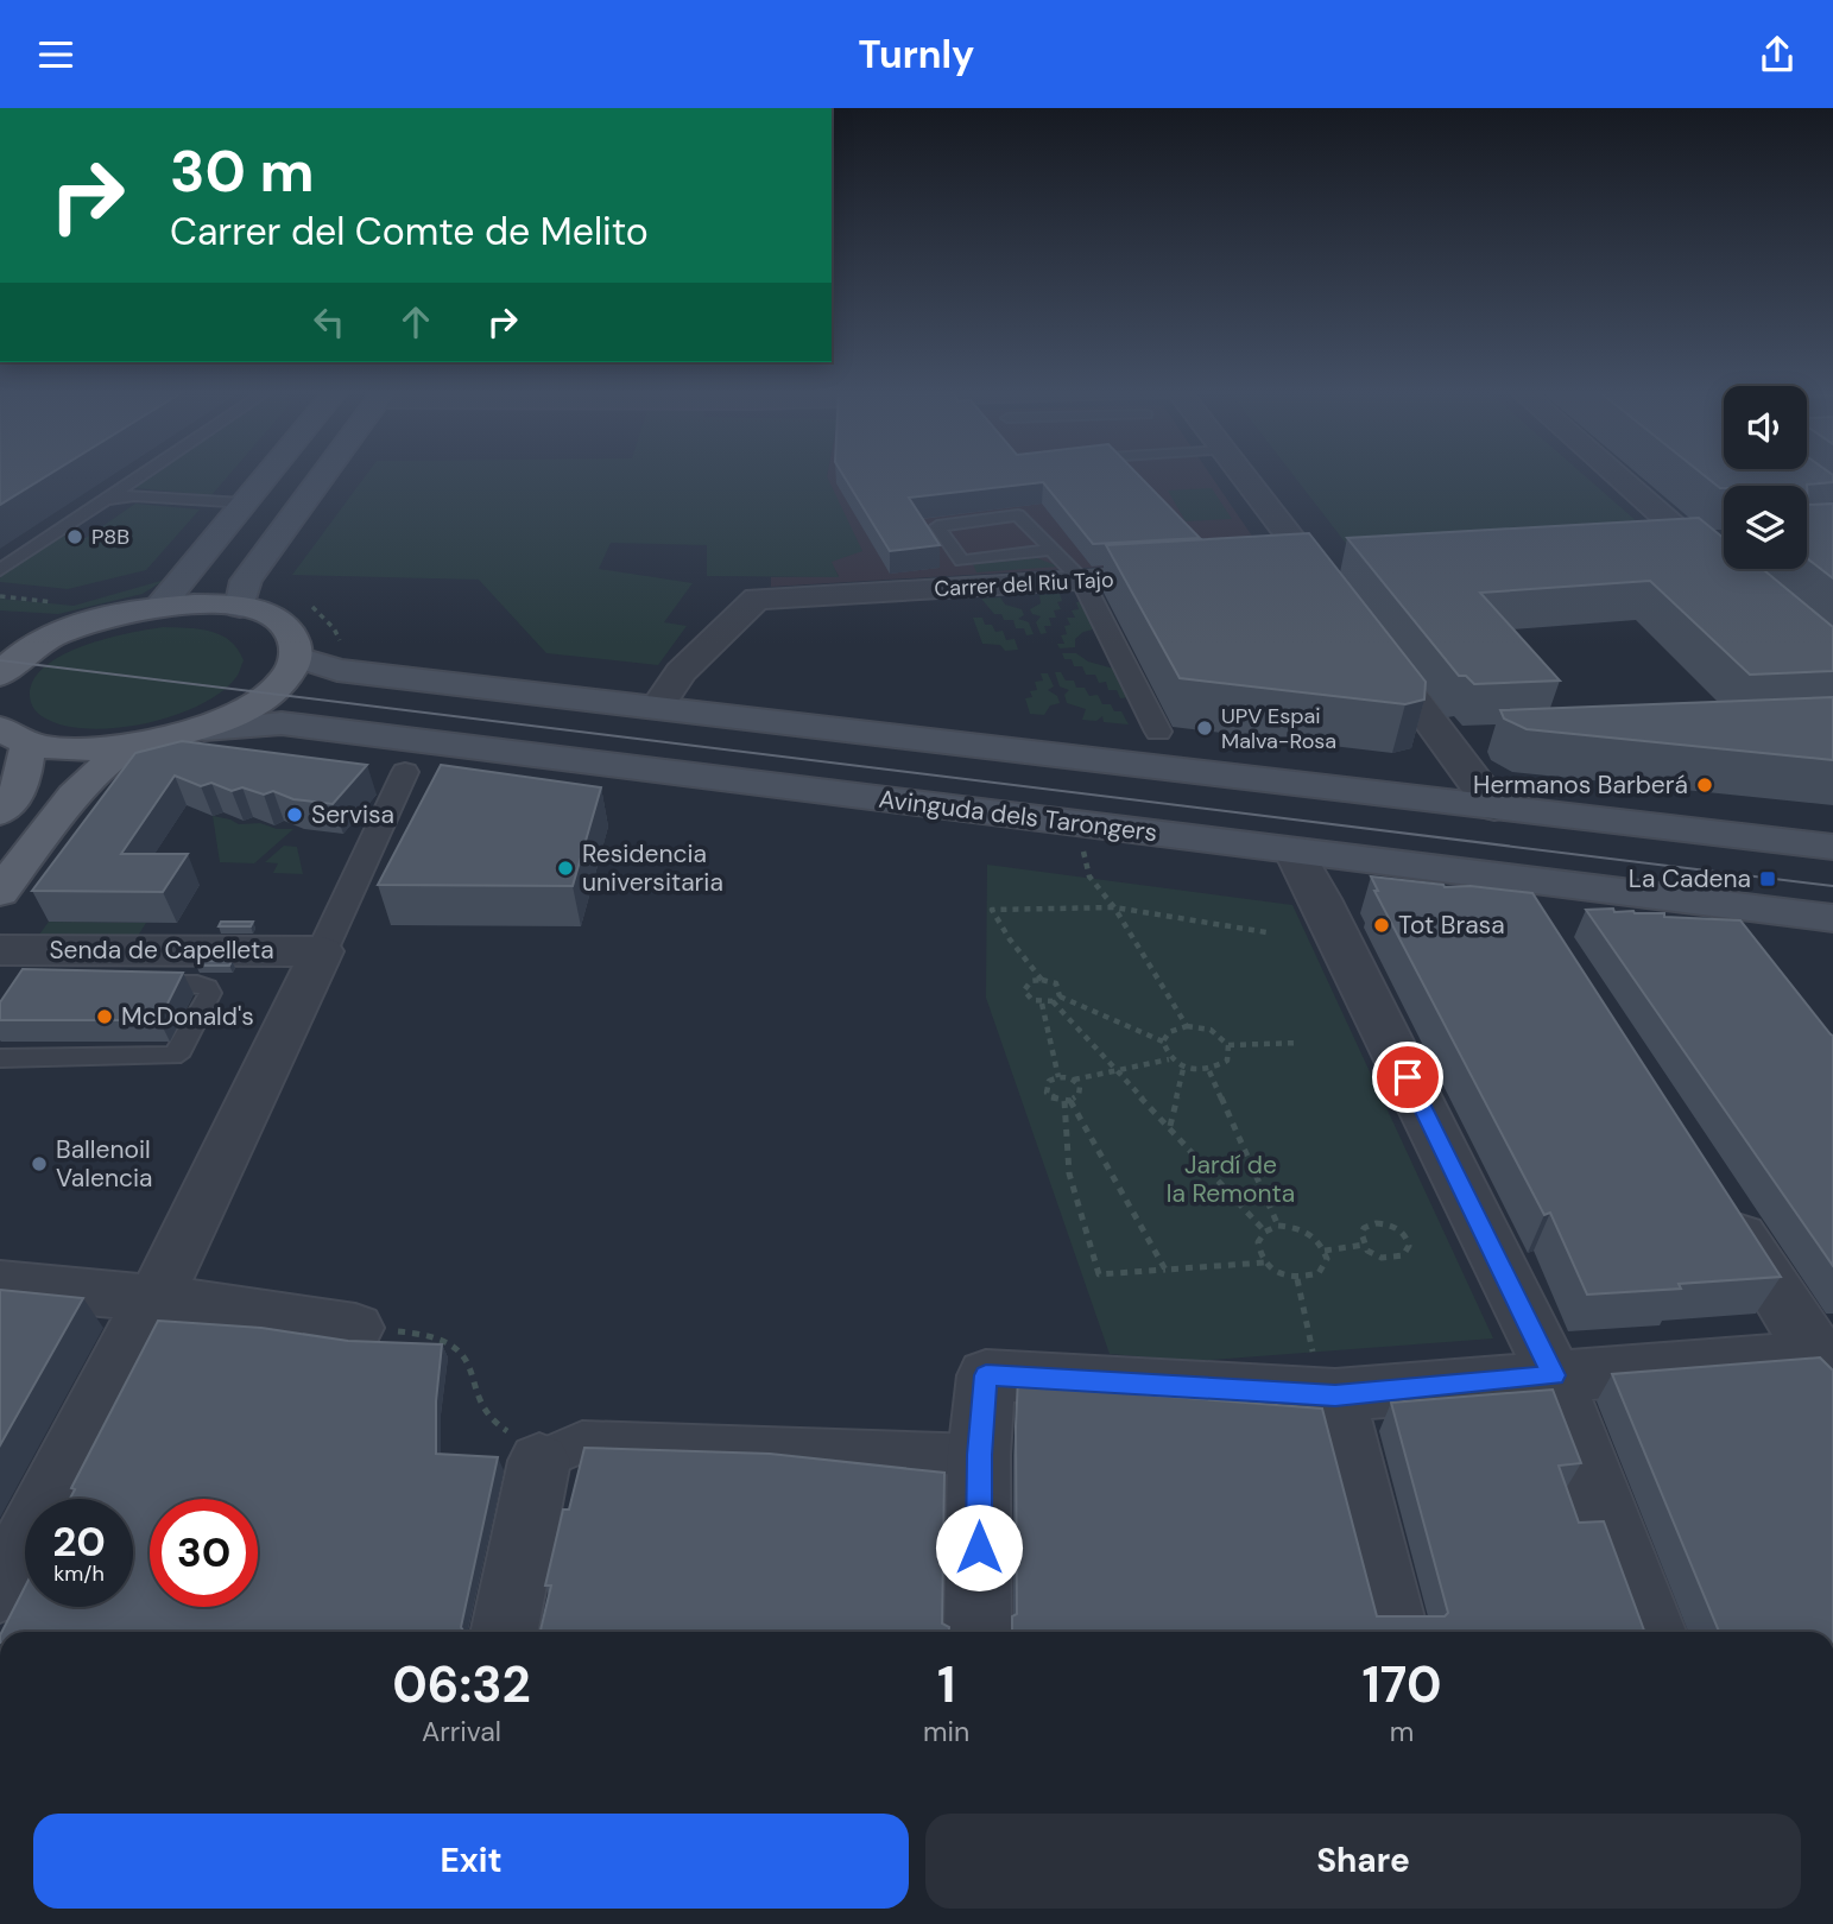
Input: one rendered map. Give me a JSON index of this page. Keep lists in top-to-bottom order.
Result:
{
  "streets": {
    "main road": ["Avinguda dels Tarongers"],
    "street": ["Carrer del Riu Tajo", "Senda de Capelleta"]
  },
  "parks": ["Jardí de la Remonta"],
  "places": {
    "other": [
      "P8B",
      "UPV Espai Malva-Rosa",
      "Hermanos Barberá",
      "Servisa",
      "Residencia universitaria",
      "Tot Brasa",
      "McDonald's",
      "Ballenoil Valencia"
    ],
    "transit": ["La Cadena"]
  },
  "page": {
    "header": "Turnly",
    "turn": ["30 m", "Carrer del Comte de Melito"],
    "speed": "20 km/h",
    "limit": "30",
    "eta": [
      "06:32",
      "Arrival",
      "1",
      "min",
      "170",
      "m"
    ],
    "buttons": ["Exit", "Share"]
  }
}
